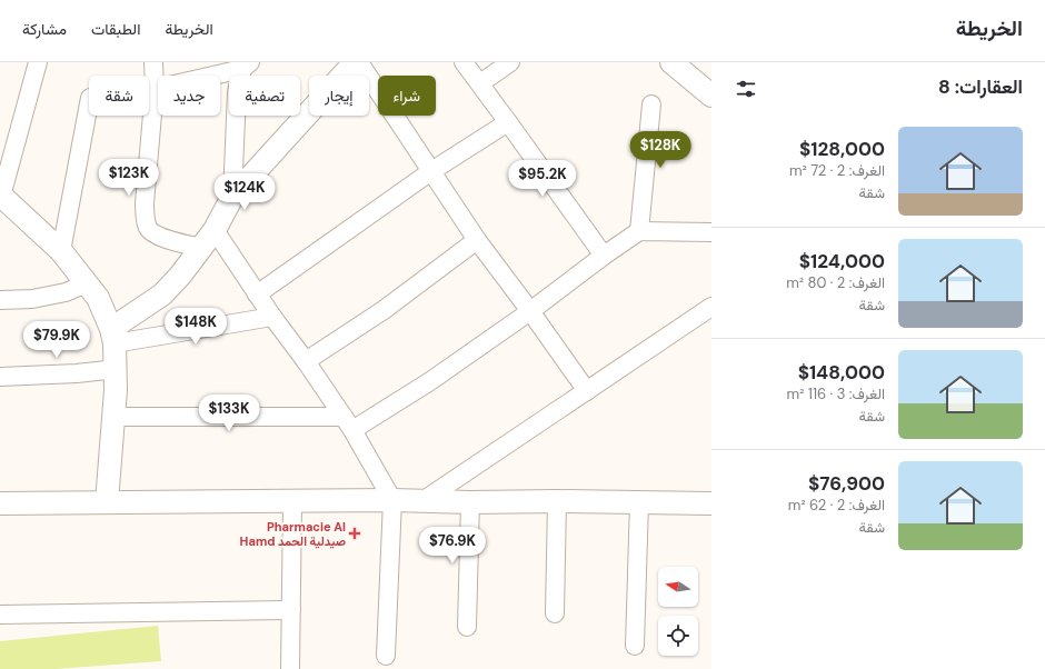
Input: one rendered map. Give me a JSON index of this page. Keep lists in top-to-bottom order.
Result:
{
  "places": {
    "health": ["Pharmacie Al Hamd صيدلية الحمد"]
  },
  "north": "left",
  "page": {
    "header": "الخريطة",
    "nav": ["الخريطة", "الطبقات", "مشاركة"],
    "heading": "العقارات: 8",
    "chip": [
      "شراء",
      "إيجار",
      "تصفية",
      "جديد",
      "شقة"
    ],
    "list": [
      {
        "name": "$128,000",
        "note": "الغرف: 2 · 72 m² · شقة"
      },
      {
        "name": "$124,000",
        "note": "الغرف: 2 · 80 m² · شقة"
      },
      {
        "name": "$148,000",
        "note": "الغرف: 3 · 116 m² · شقة"
      },
      {
        "name": "$76,900",
        "note": "الغرف: 2 · 62 m² · شقة"
      }
    ],
    "price": [
      "$128K",
      "$123K",
      "$95.2K",
      "$124K",
      "$148K",
      "$79.9K",
      "$133K",
      "$76.9K"
    ]
  }
}
